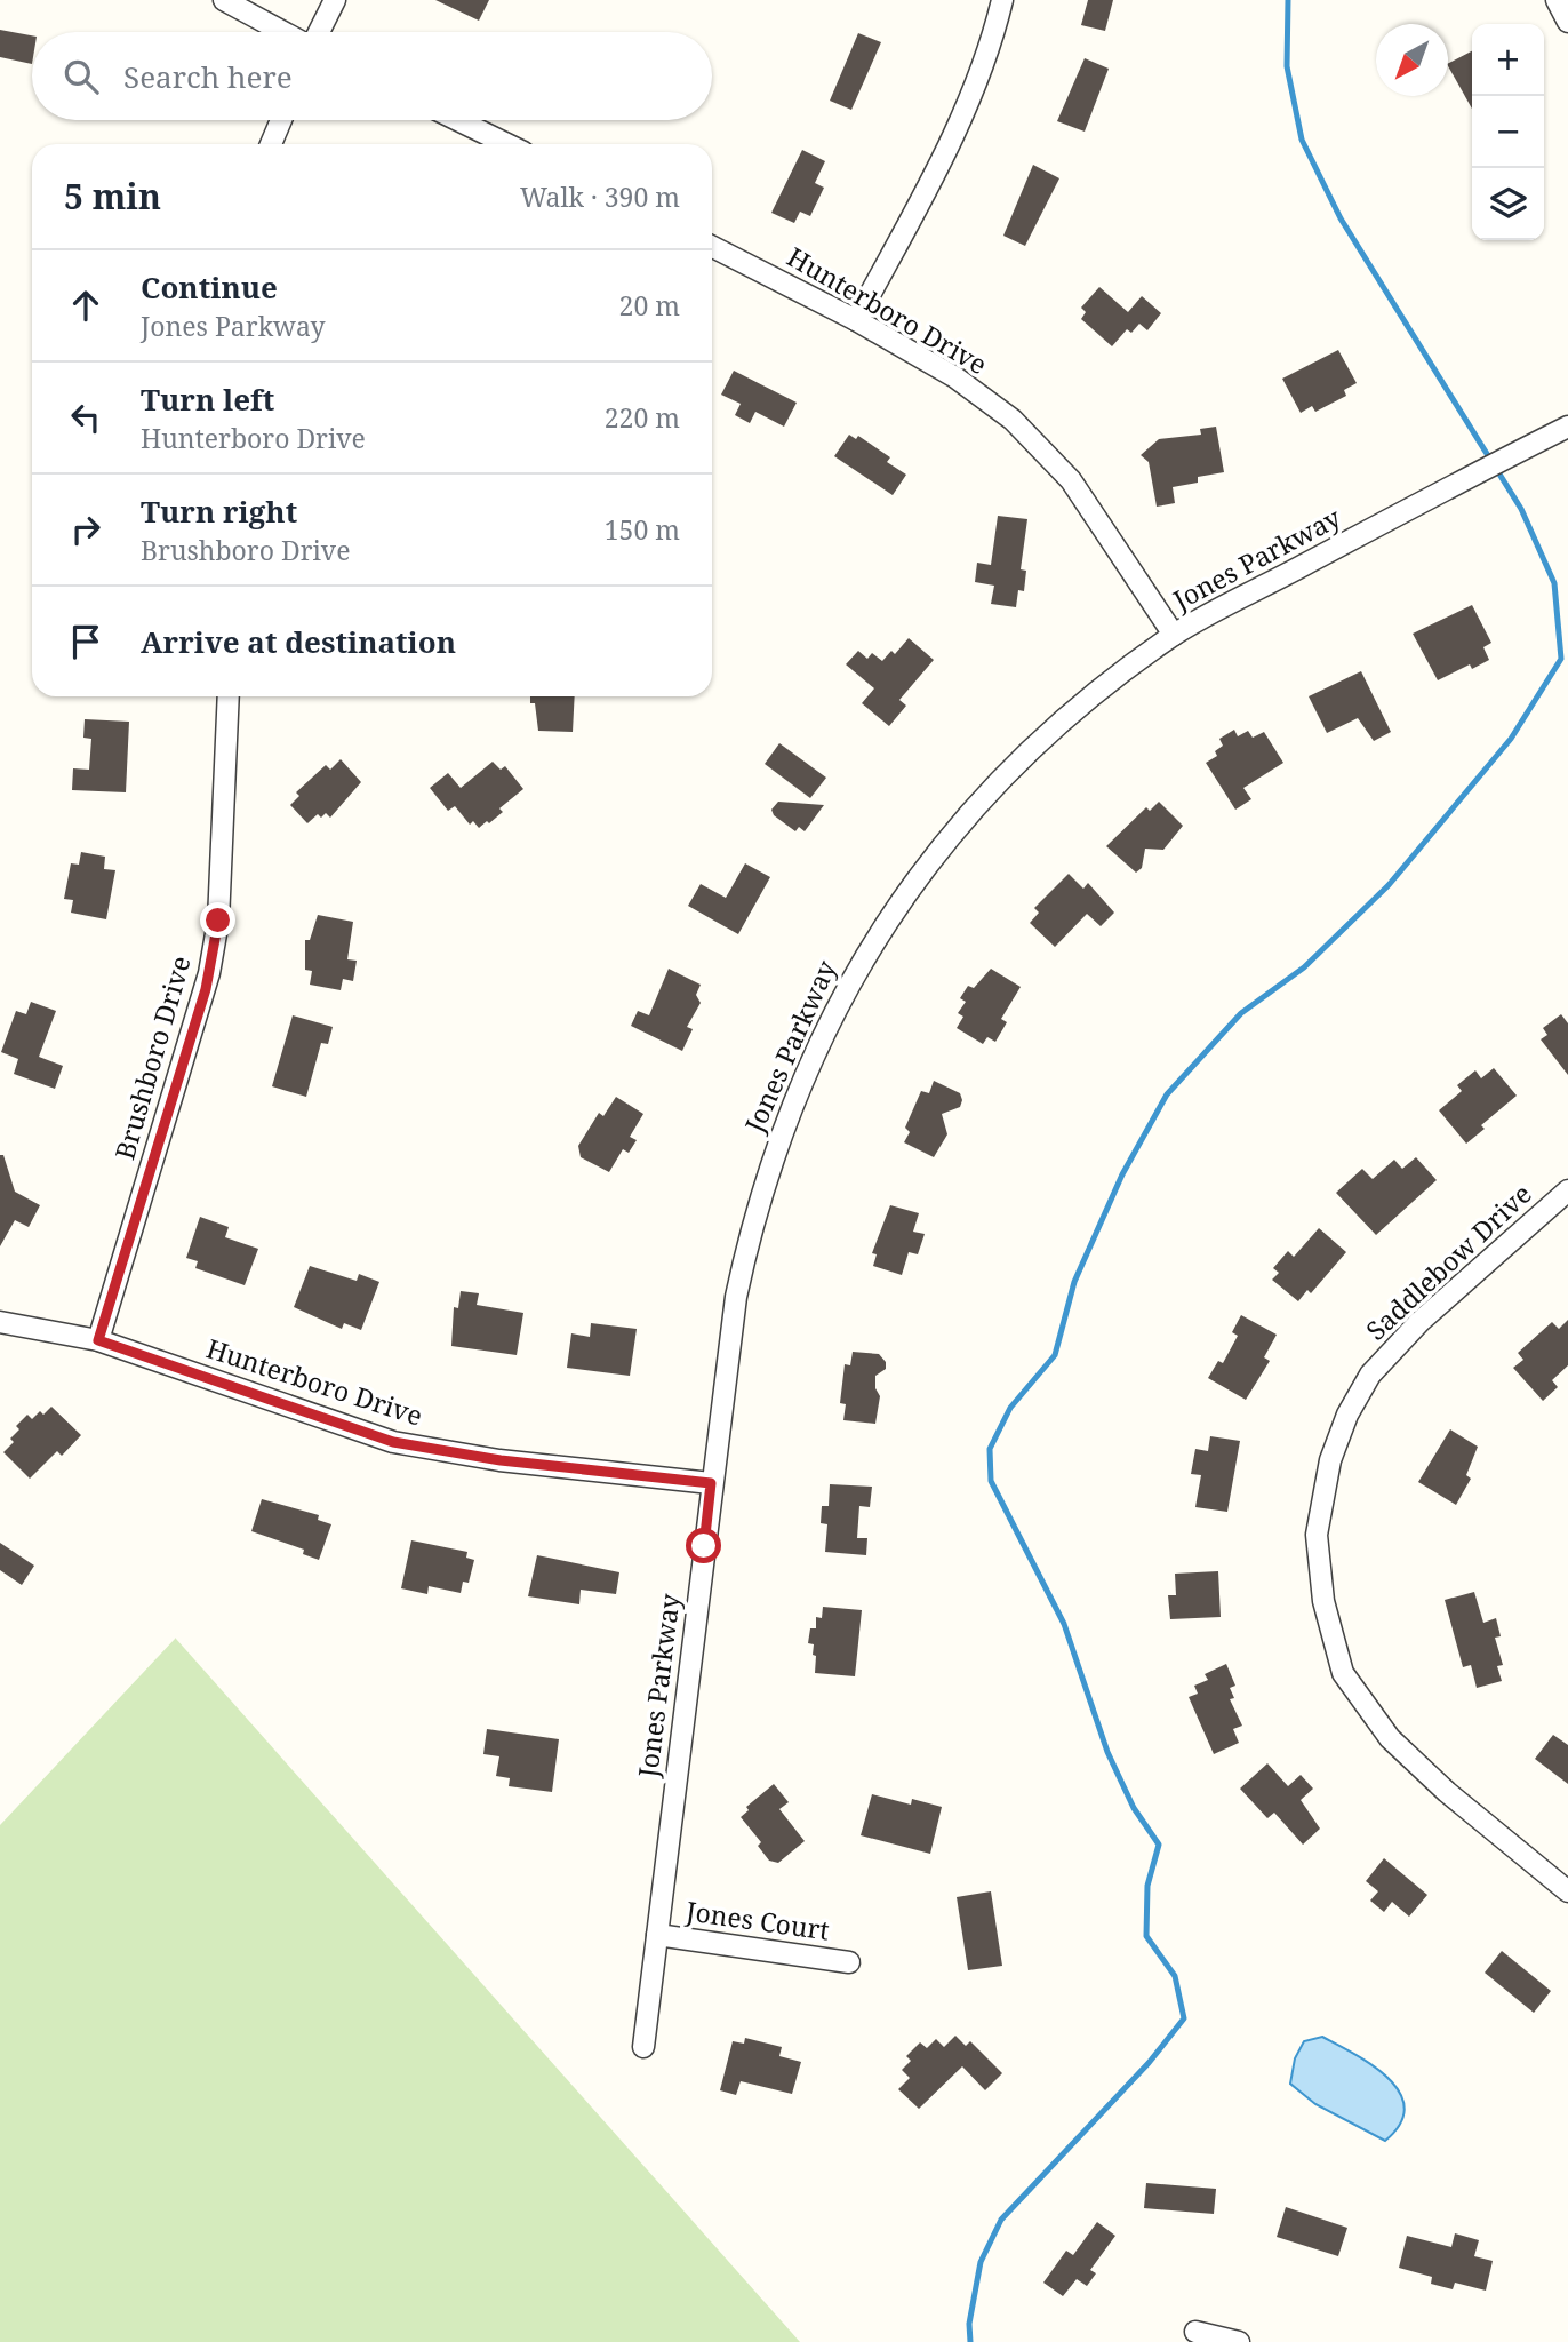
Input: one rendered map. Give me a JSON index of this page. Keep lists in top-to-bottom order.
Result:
{
  "streets": {
    "street": [
      "Hunterboro Drive",
      "Jones Parkway",
      "Brushboro Drive",
      "Saddlebow Drive",
      "Jones Court"
    ]
  },
  "crossings": [
    ["Hunterboro Drive", "Jones Parkway"],
    ["Hunterboro Drive", "Brushboro Drive"],
    ["Jones Parkway", "Jones Court"]
  ],
  "north": "bottom left",
  "page": {
    "map_buttons": ["+", "−"],
    "search": "Search here",
    "heading": ["5 min", "Walk · 390 m"],
    "list": [
      ["Continue", "Jones Parkway", "20 m"],
      ["Turn left", "Hunterboro Drive", "220 m"],
      ["Turn right", "Brushboro Drive", "150 m"],
      "Arrive at destination"
    ]
  }
}
